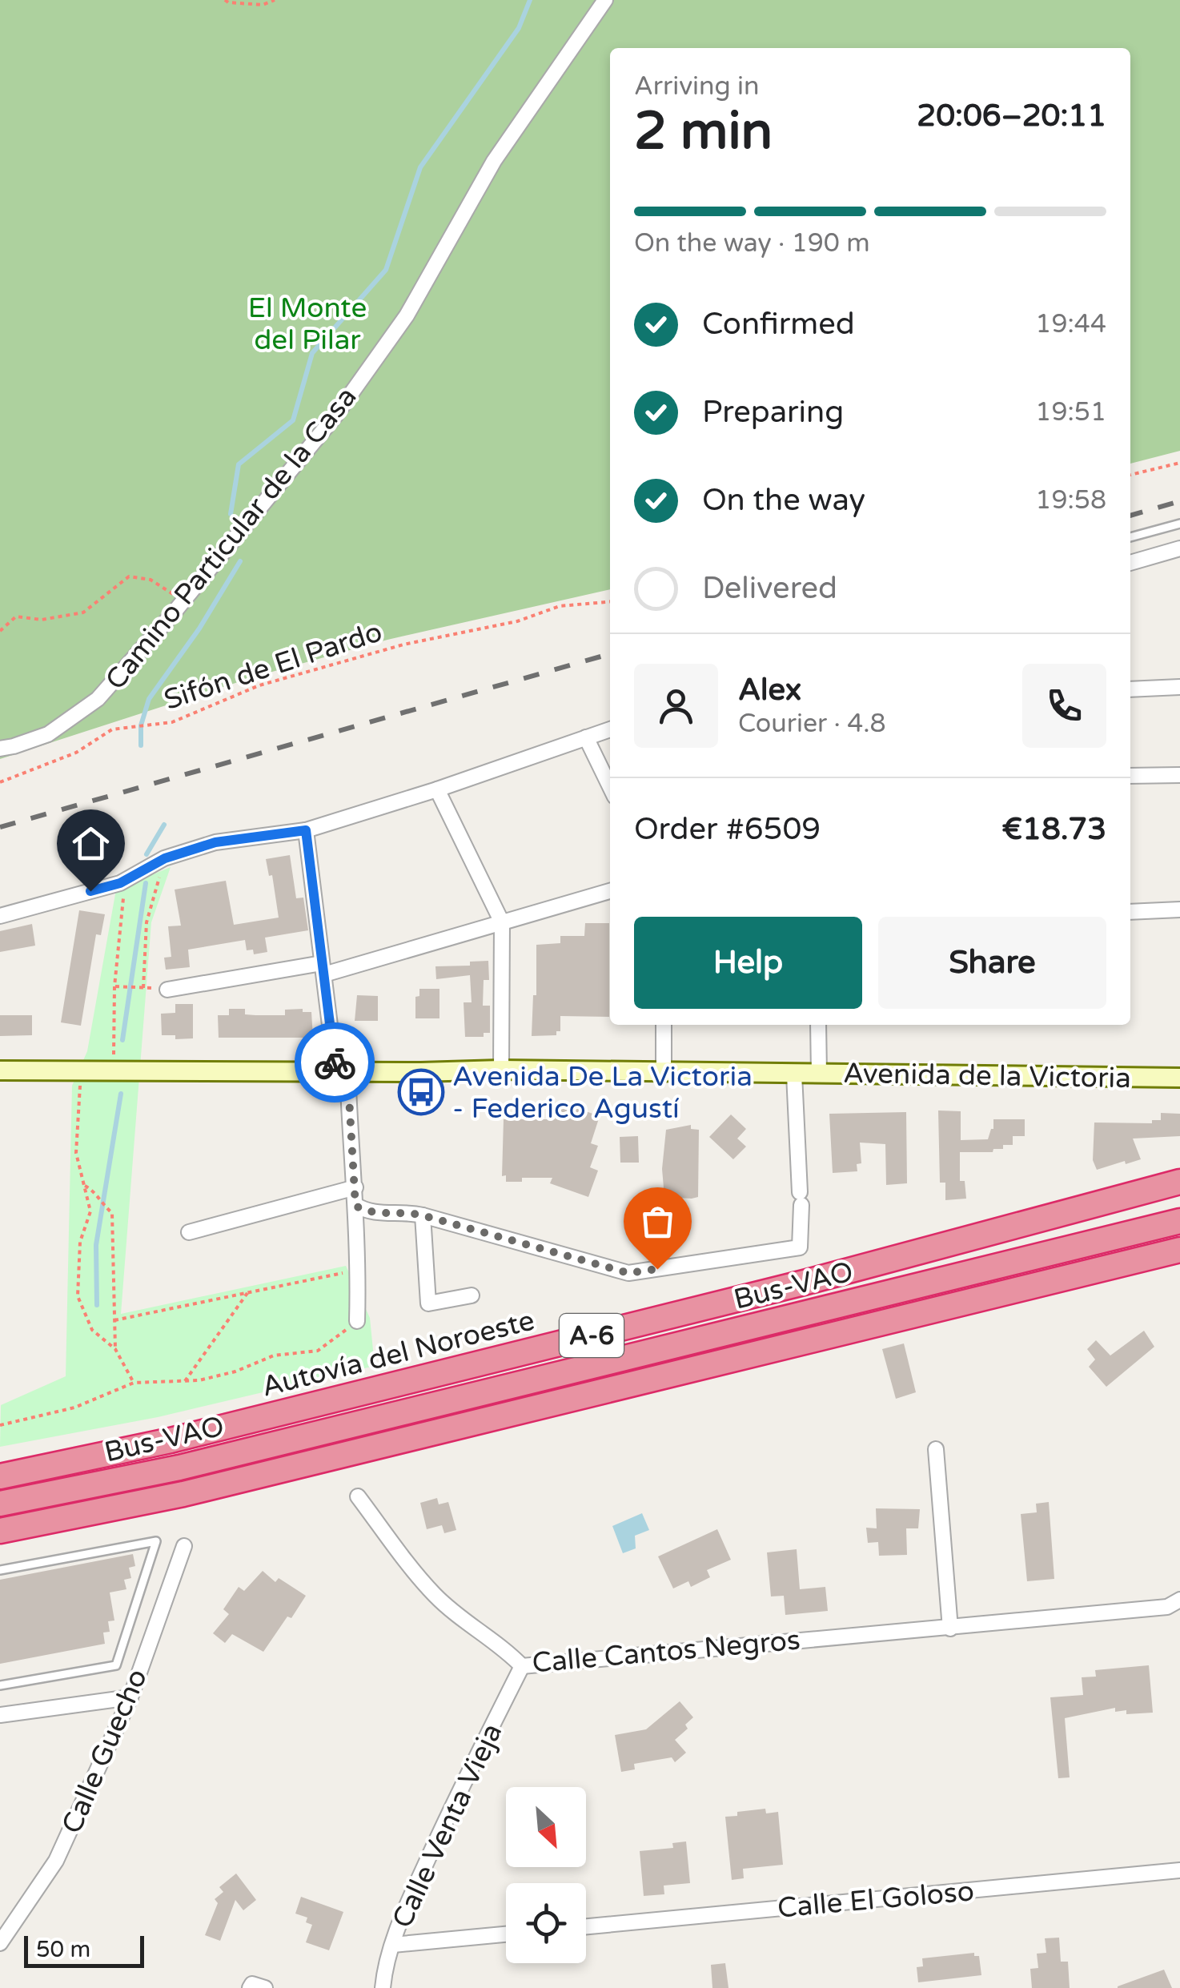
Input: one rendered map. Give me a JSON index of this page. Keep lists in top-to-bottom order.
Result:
{
  "streets": {
    "highway": ["Bus-VAO", "A-6", "Autovía del Noroeste"],
    "street": [
      "Camino Particular de la Casa",
      "Avenida de la Victoria",
      "Calle Cantos Negros",
      "Calle Guecho",
      "Calle Venta Vieja",
      "Calle El Goloso"
    ],
    "path": ["Sifón de El Pardo"]
  },
  "crossings": [
    ["Calle Cantos Negros", "Calle Venta Vieja"]
  ],
  "parks": ["El Monte del Pilar"],
  "places": {
    "bus stop": ["Avenida De La Victoria - Federico Agustí"]
  },
  "scale_bar": "50 m",
  "north": "bottom right",
  "page": {
    "heading": ["2 min", "Arriving in", "20:06–20:11"],
    "panel": [
      "Alex",
      "Courier · 4.8",
      "Order #6509",
      "€18.73"
    ],
    "bar": "On the way · 190 m",
    "list": [
      ["Confirmed", "19:44"],
      ["Preparing", "19:51"],
      ["On the way", "19:58"],
      "Delivered"
    ],
    "buttons": ["Help", "Share"],
    "scale": "50 m"
  }
}
